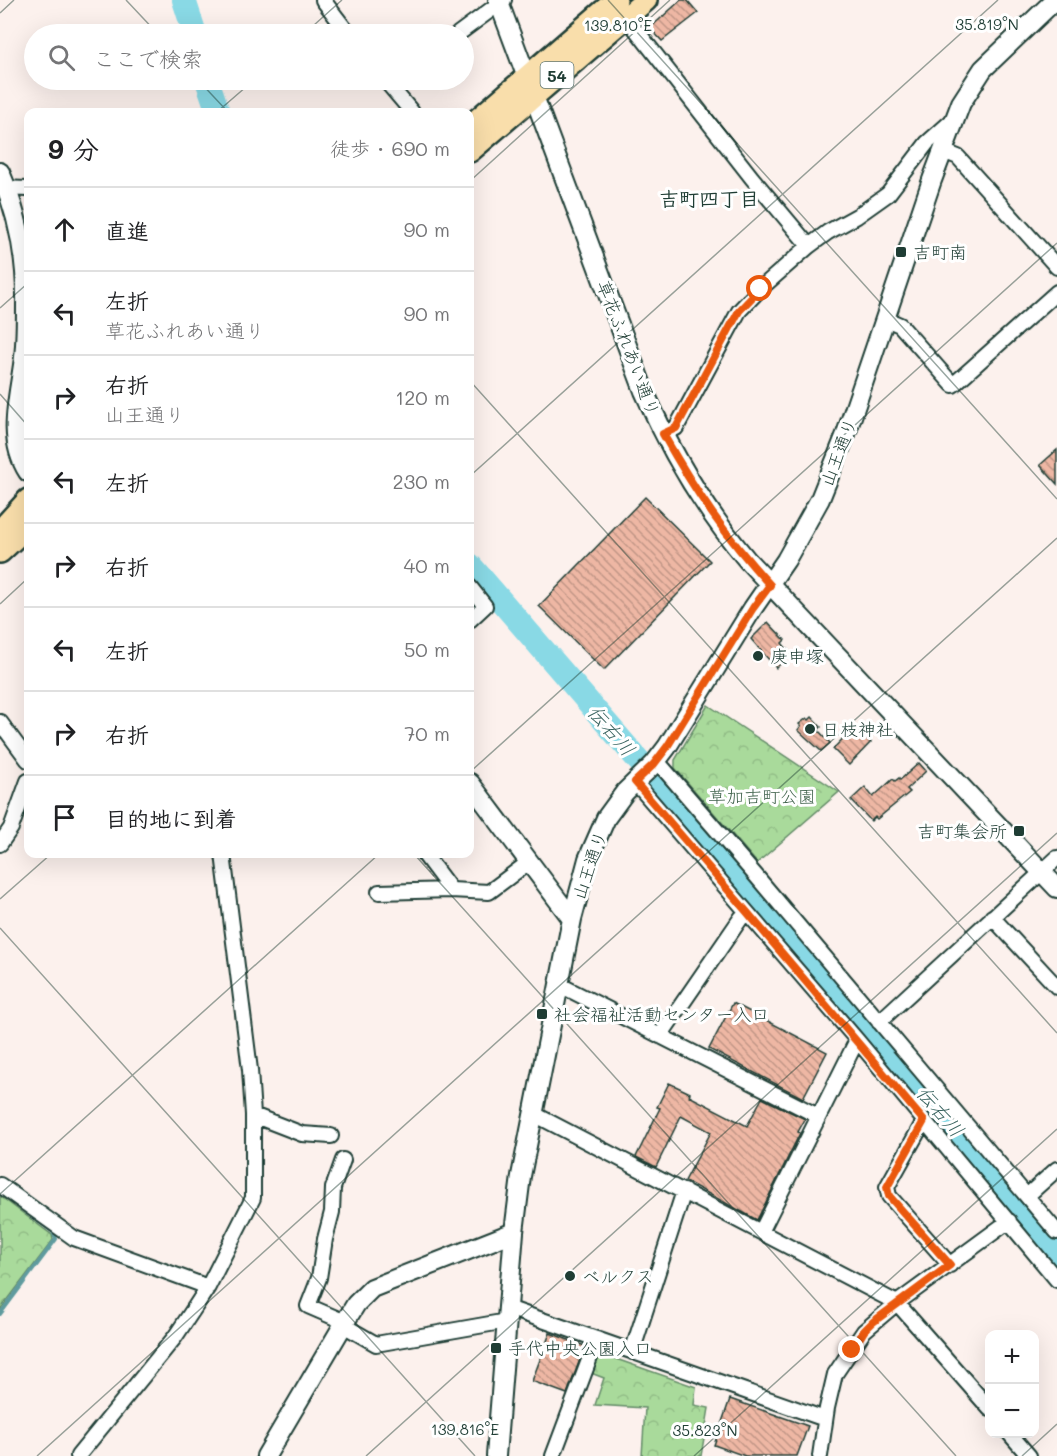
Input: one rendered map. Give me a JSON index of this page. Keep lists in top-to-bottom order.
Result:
{
  "streets": {
    "main road": ["54"],
    "street": ["草花ふれあい通り", "山王通り"]
  },
  "crossings": [
    ["54", "草花ふれあい通り"],
    ["草花ふれあい通り", "山王通り"]
  ],
  "districts": ["吉町四丁目"],
  "water": ["伝右川"],
  "parks": ["草加吉町公園"],
  "places": {
    "transit": [
      "吉町南",
      "吉町集会所",
      "社会福祉活動センター入口",
      "手代中央公園入口"
    ],
    "other": ["庚申塚", "日枝神社", "ベルクス"]
  },
  "page": {
    "search": "ここで検索",
    "heading": ["9 分", "徒歩 · 690 m"],
    "list": [
      ["直進", "90 m"],
      ["左折", "草花ふれあい通り", "90 m"],
      ["右折", "山王通り", "120 m"],
      ["左折", "230 m"],
      ["右折", "40 m"],
      ["左折", "50 m"],
      ["右折", "70 m"],
      "目的地に到着"
    ],
    "map_buttons": ["+", "−"]
  },
  "coordinates": [
    "35.819°N",
    "139.810°E",
    "139.816°E",
    "35.823°N"
  ]
}
